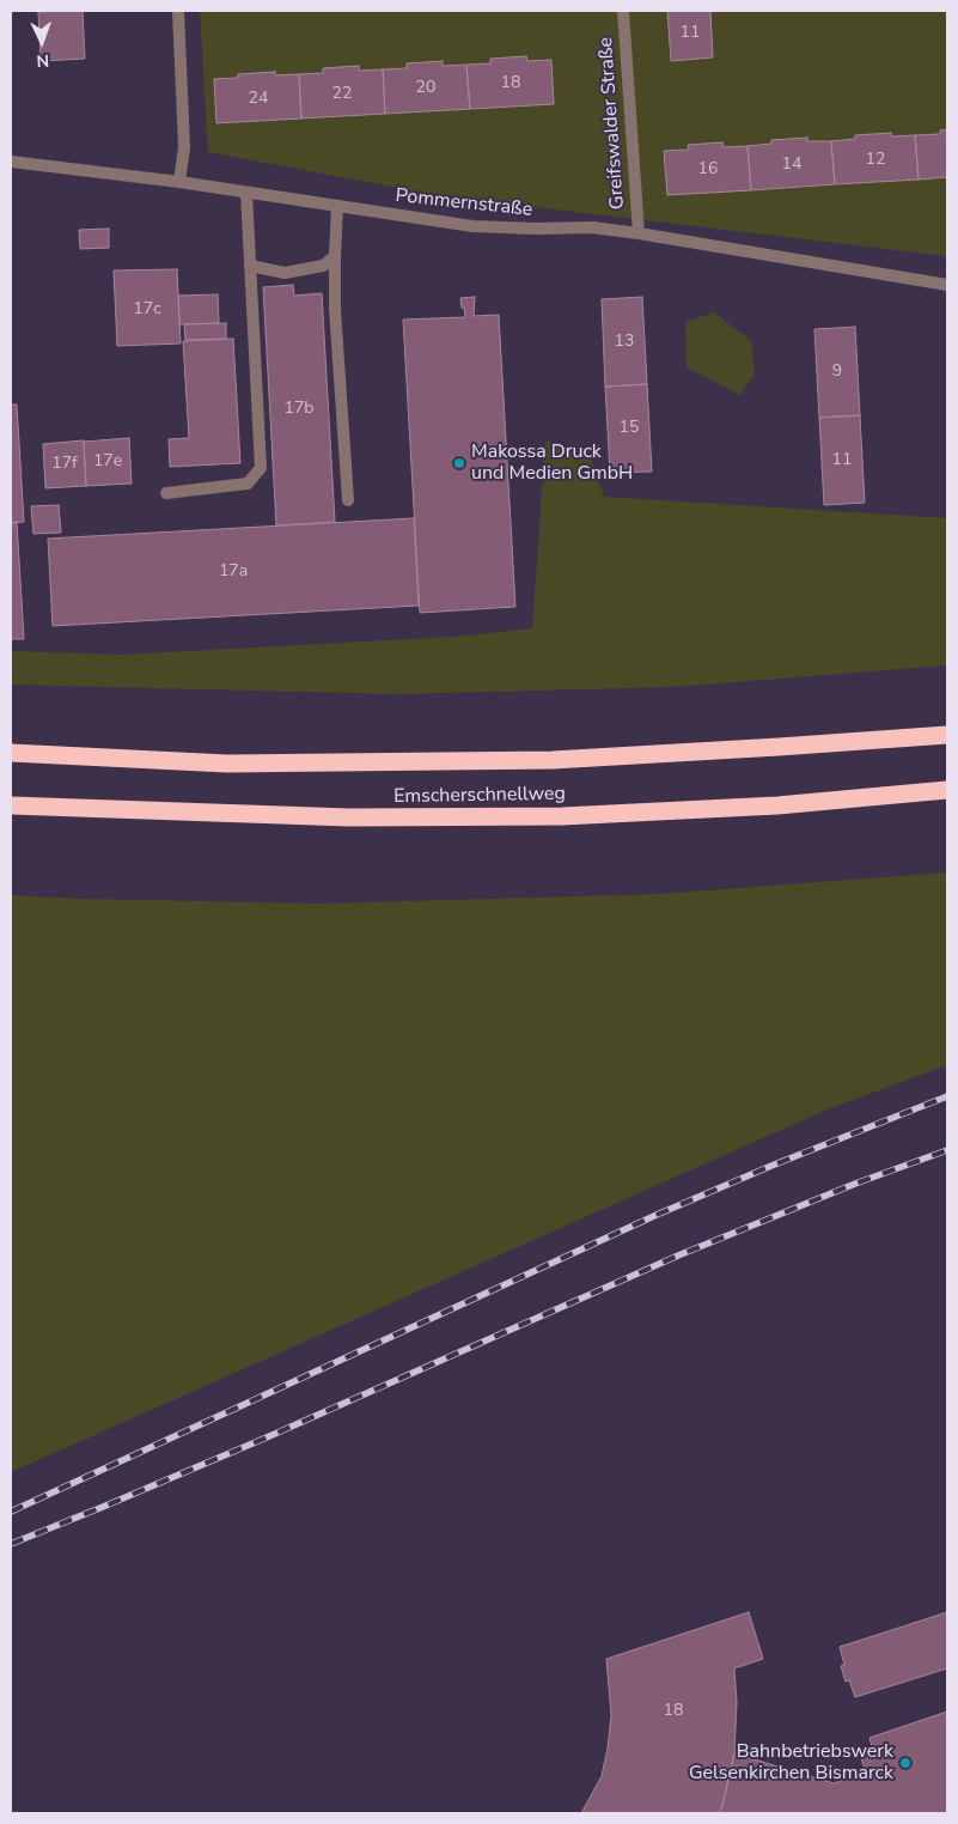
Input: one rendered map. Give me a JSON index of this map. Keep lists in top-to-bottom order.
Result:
{
  "streets": {
    "highway": ["Emscherschnellweg"],
    "street": ["Greifswalder Straße", "Pommernstraße"]
  },
  "crossings": [
    ["Greifswalder Straße", "Pommernstraße"]
  ],
  "places": ["Makossa Druck und Medien GmbH", "Bahnbetriebswerk Gelsenkirchen Bismarck"],
  "house_numbers": [
    "11",
    "18",
    "20",
    "22",
    "24",
    "12",
    "14",
    "16",
    "17c",
    "13",
    "9",
    "17b",
    "15",
    "11",
    "17e",
    "17f",
    "17a",
    "18"
  ],
  "north": "bottom"
}
